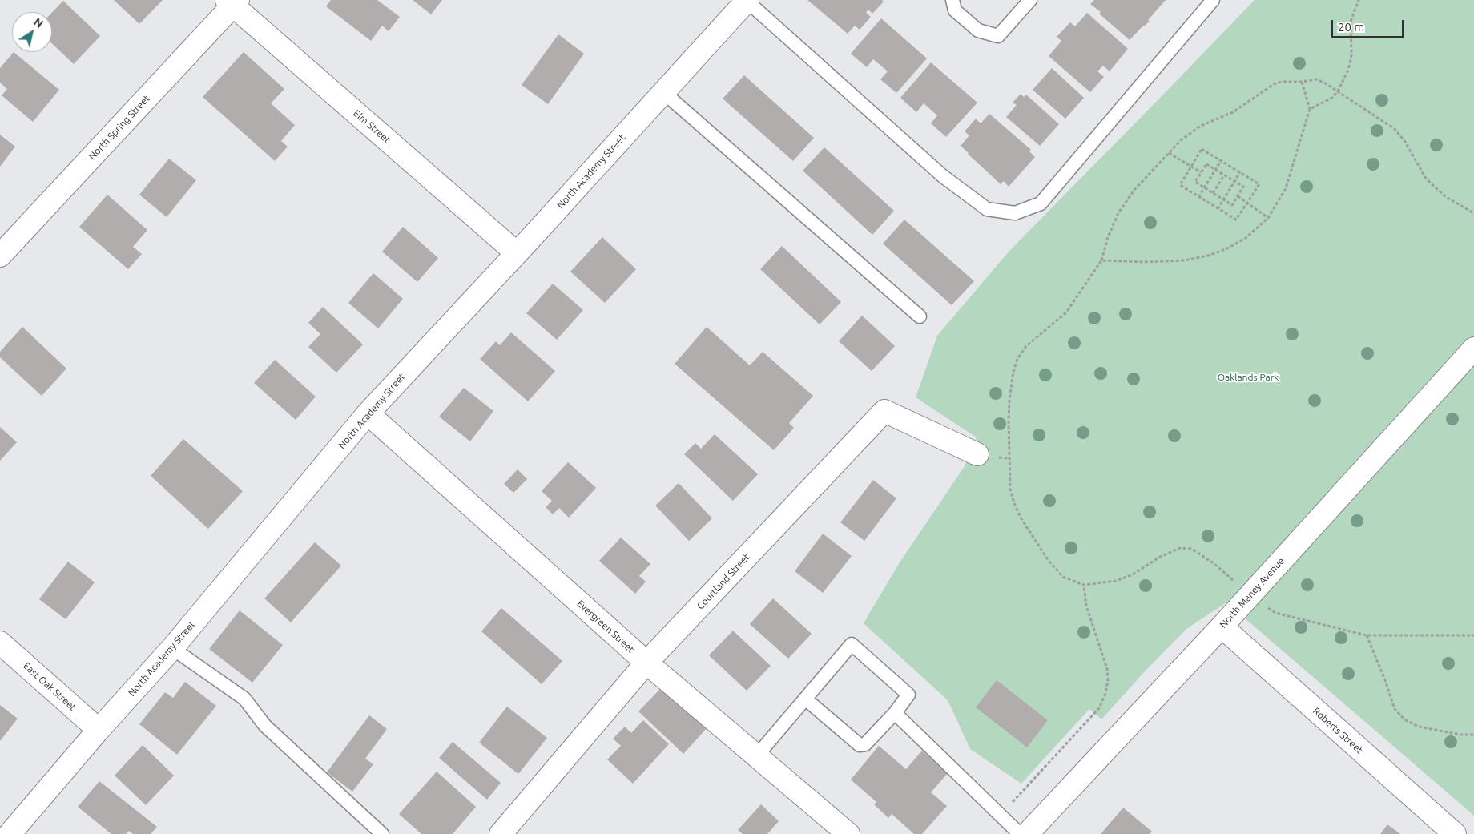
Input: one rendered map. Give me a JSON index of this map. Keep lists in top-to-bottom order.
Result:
{
  "streets": {
    "street": [
      "Elm Street",
      "North Spring Street",
      "North Academy Street",
      "Courtland Street",
      "North Maney Avenue",
      "Evergreen Street",
      "East Oak Street",
      "Roberts Street"
    ]
  },
  "crossings": [
    ["Elm Street", "North Spring Street"],
    ["Elm Street", "North Academy Street"],
    ["North Academy Street", "Evergreen Street"],
    ["North Academy Street", "East Oak Street"],
    ["Courtland Street", "Evergreen Street"],
    ["North Maney Avenue", "Roberts Street"]
  ],
  "parks": ["Oaklands Park"],
  "scale_bar": "20 m",
  "north": "top right"
}
